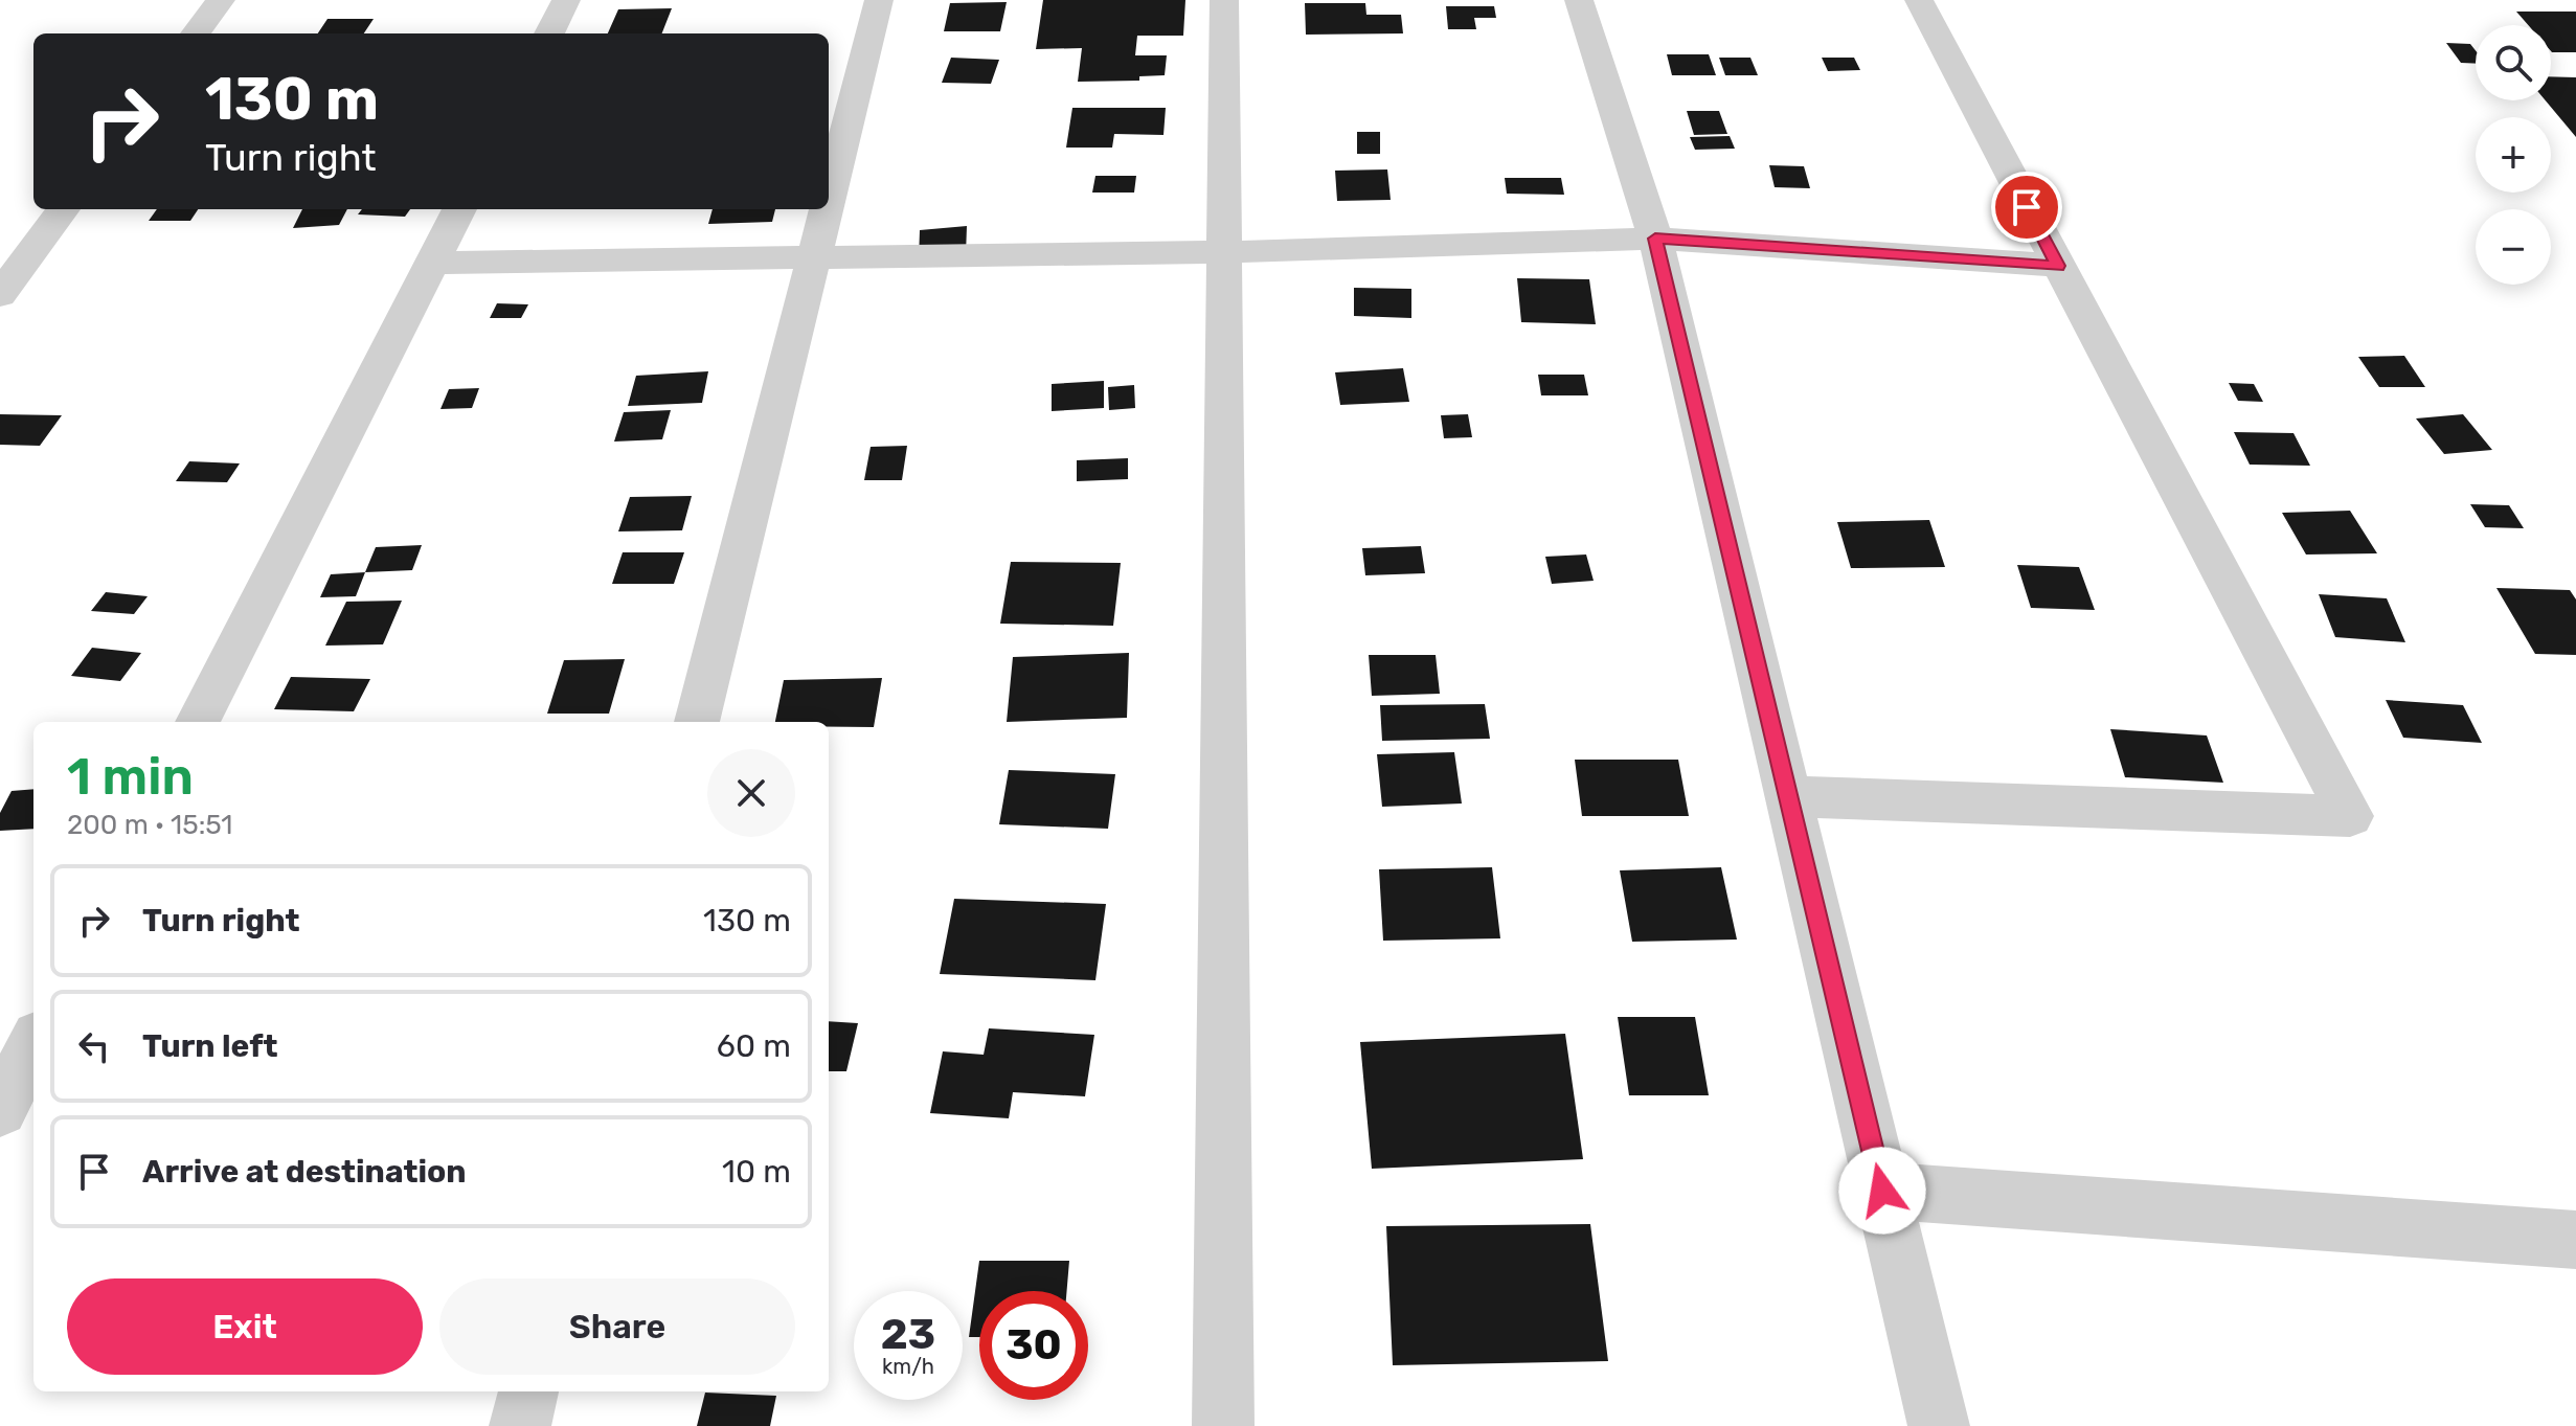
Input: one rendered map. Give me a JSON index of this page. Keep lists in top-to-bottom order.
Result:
{
  "page": {
    "map_buttons": ["+", "−"],
    "turn": ["130 m", "Turn right"],
    "heading": ["1 min", "200 m · 15:51"],
    "list": [
      {
        "name": "Turn right",
        "value": "130 m"
      },
      {
        "name": "Turn left",
        "value": "60 m"
      },
      {
        "name": "Arrive at destination",
        "value": "10 m"
      }
    ],
    "buttons": ["Exit", "Share"],
    "speed": "23 km/h",
    "limit": "30"
  }
}
